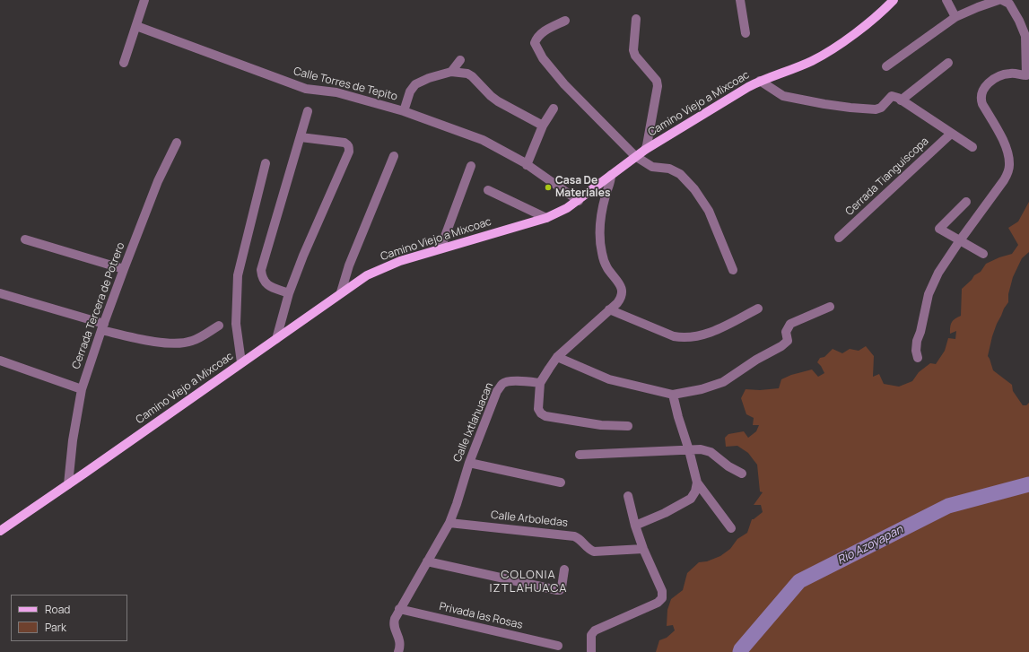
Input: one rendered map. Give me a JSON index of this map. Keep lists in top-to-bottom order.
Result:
{
  "streets": {
    "main road": ["Camino Viejo a Mixcoac"],
    "street": [
      "Calle Torres de Tepito",
      "Cerrada Tianguiscopa",
      "Cerrada Tercera de Potrero",
      "Calle Ixtlahuacan",
      "Calle Arboledas",
      "Privada las Rosas"
    ]
  },
  "crossings": [
    ["Calle Torres de Tepito", "Camino Viejo a Mixcoac"],
    ["Camino Viejo a Mixcoac", "Cerrada Tercera de Potrero"],
    ["Calle Ixtlahuacan", "Calle Arboledas"],
    ["Calle Ixtlahuacan", "Privada las Rosas"]
  ],
  "districts": ["COLONIA IZTLAHUACA"],
  "water": ["Rio Azoyapan"],
  "places": ["Casa De Materiales"],
  "legend": ["Road", "Park"]
}
